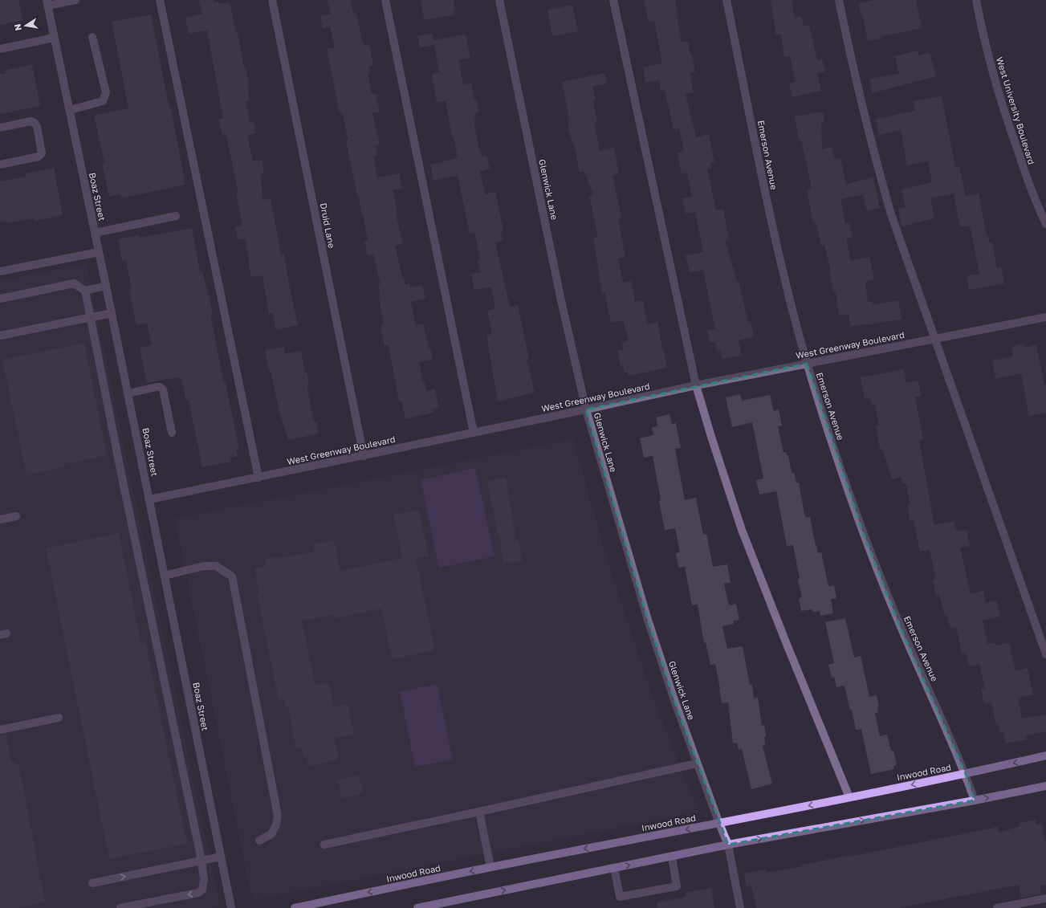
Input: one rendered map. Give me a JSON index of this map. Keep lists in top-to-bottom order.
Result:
{
  "streets": {
    "main road": ["Inwood Road"],
    "street": [
      "West University Boulevard",
      "Emerson Avenue",
      "Glenwick Lane",
      "Boaz Street",
      "Druid Lane",
      "West Greenway Boulevard"
    ]
  },
  "crossings": [
    ["Emerson Avenue", "West Greenway Boulevard"],
    ["Emerson Avenue", "Inwood Road"],
    ["Glenwick Lane", "West Greenway Boulevard"],
    ["Glenwick Lane", "Inwood Road"],
    ["Boaz Street", "West Greenway Boulevard"],
    ["Druid Lane", "West Greenway Boulevard"]
  ],
  "north": "left"
}
